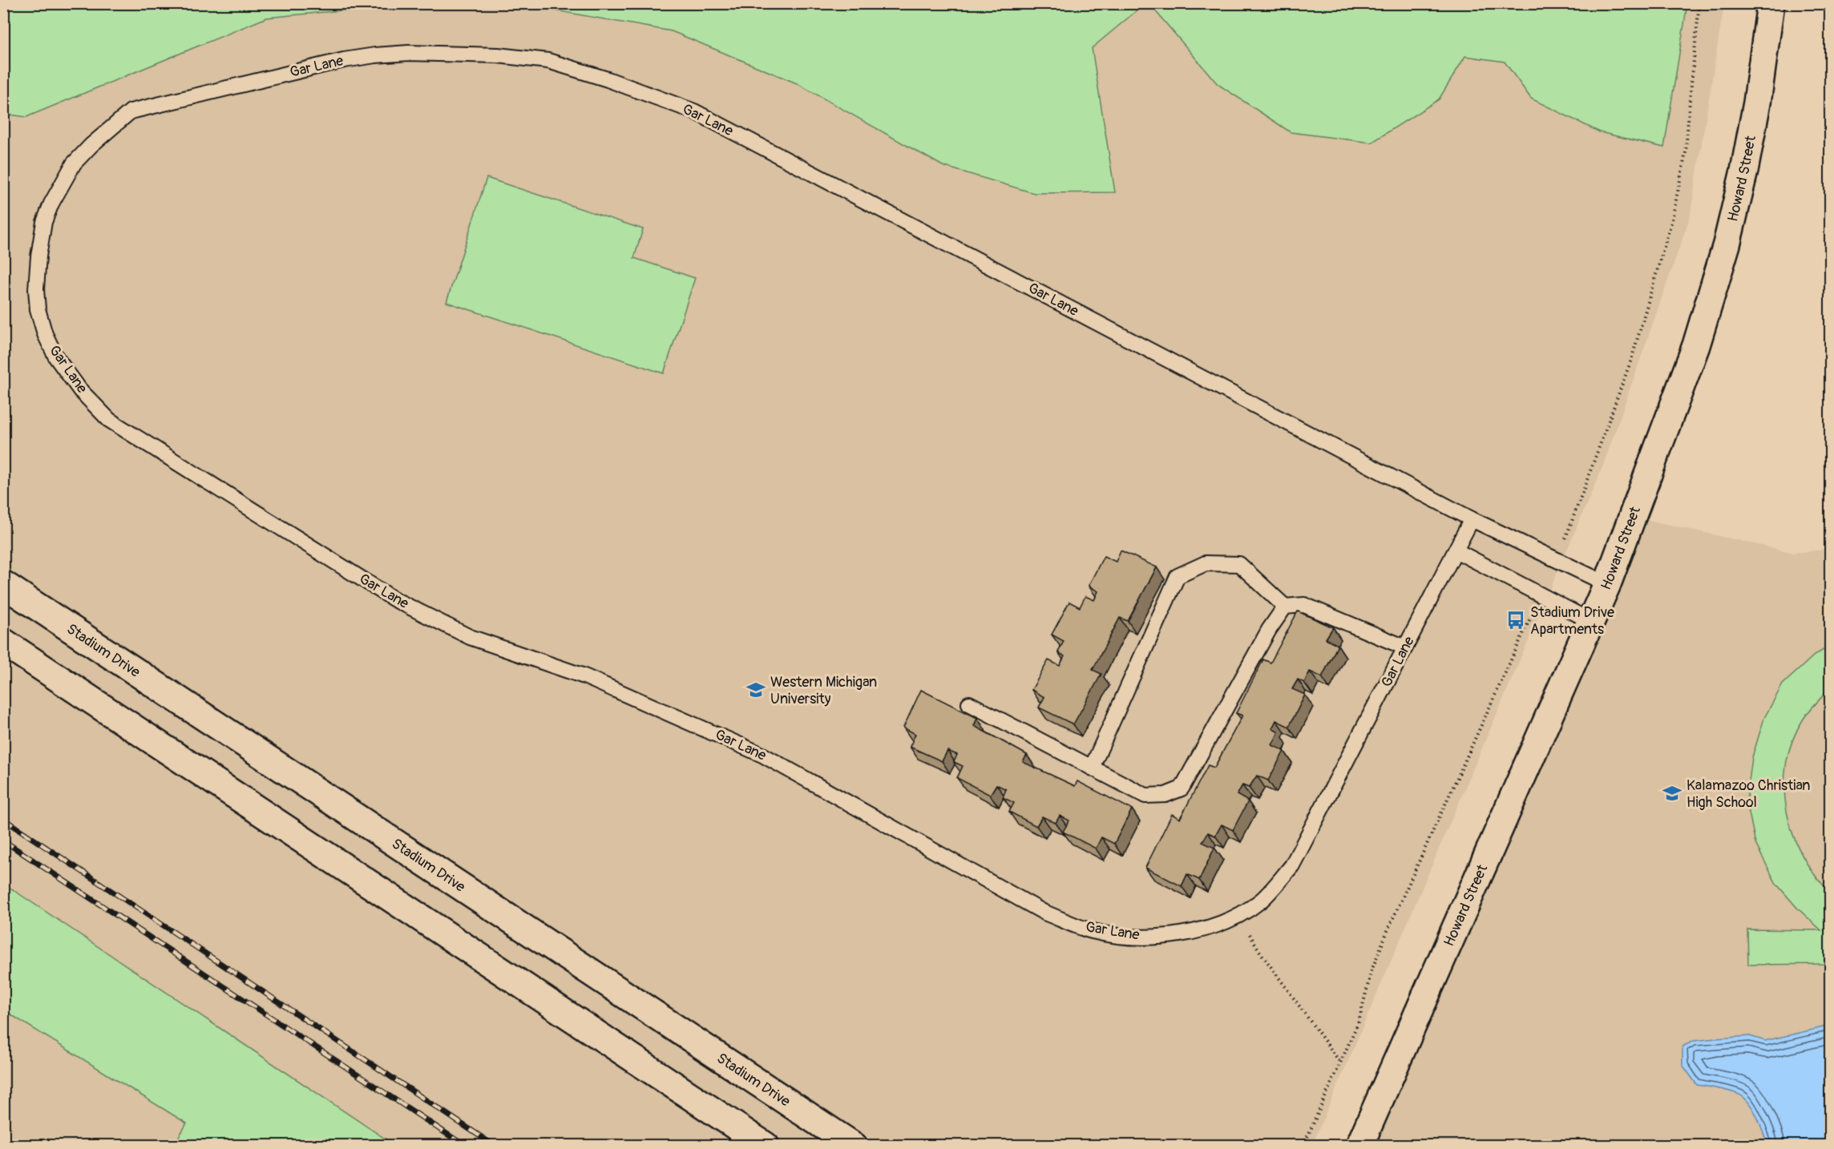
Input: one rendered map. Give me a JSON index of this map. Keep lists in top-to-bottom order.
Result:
{
  "streets": {
    "main road": ["Howard Street", "Stadium Drive"],
    "lane": ["Gar Lane"]
  },
  "crossings": [
    ["Gar Lane", "Howard Street"]
  ],
  "places": {
    "bus stop": ["Stadium Drive Apartments"],
    "school or university": ["Western Michigan University", "Kalamazoo Christian High School"]
  }
}
